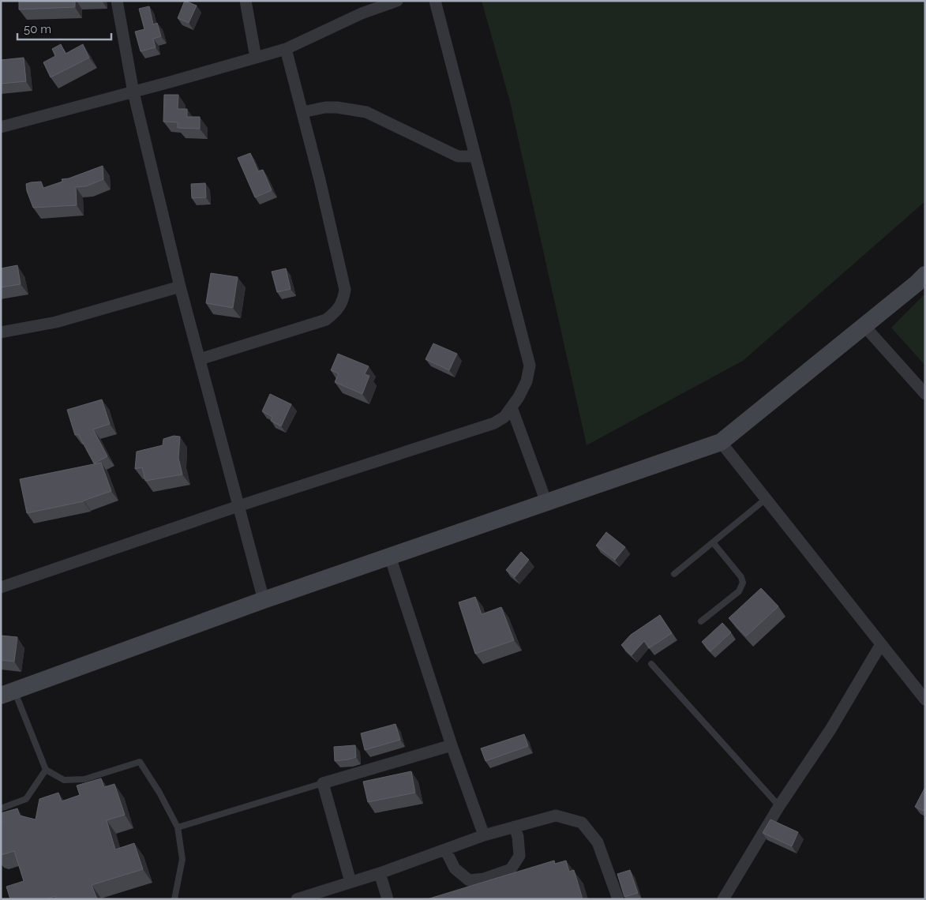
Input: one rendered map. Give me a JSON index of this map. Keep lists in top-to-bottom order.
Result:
{
  "scale_bar": "50 m"
}
